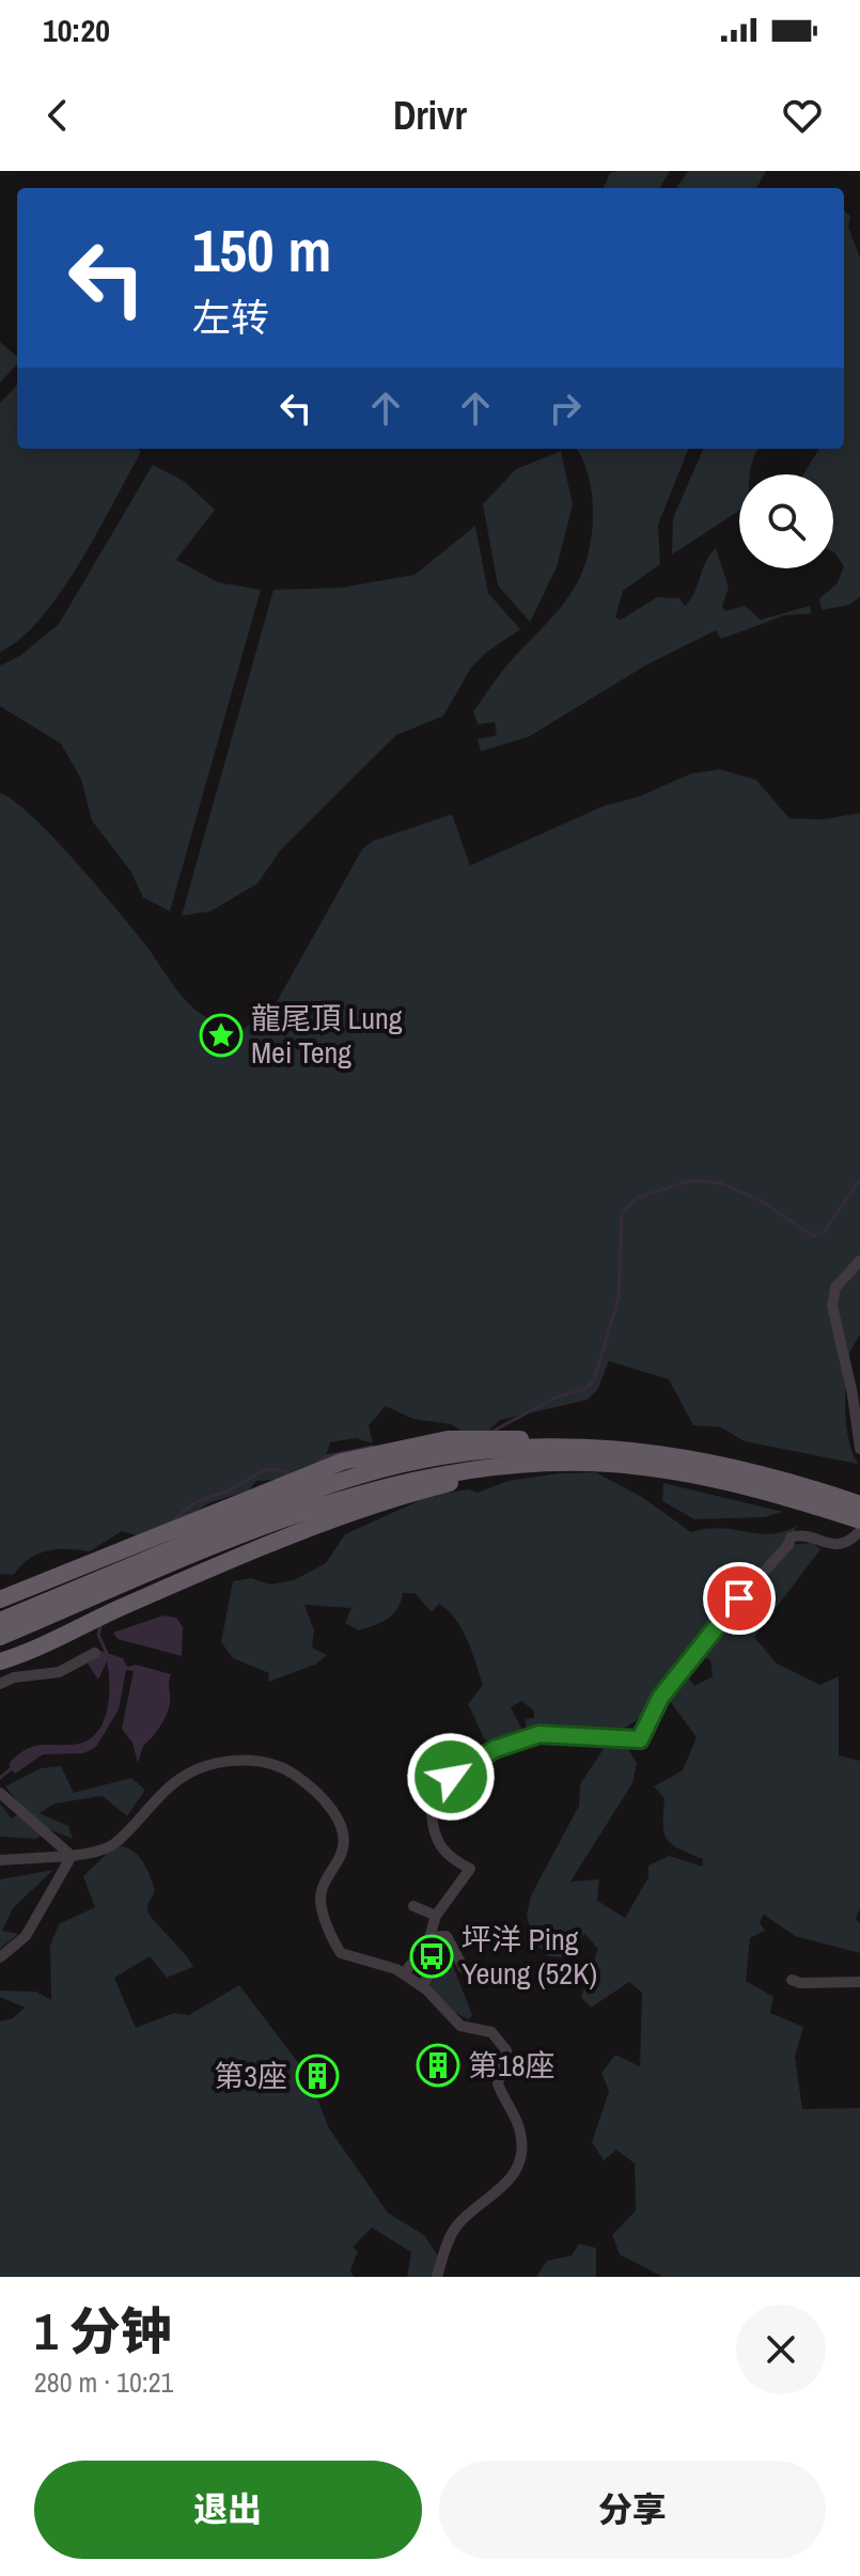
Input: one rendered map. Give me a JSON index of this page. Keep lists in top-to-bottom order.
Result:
{
  "places": {
    "place": ["龍尾頂 Lung Mei Teng"],
    "bus stop": ["坪洋 Ping Yeung (52K)"],
    "building": ["第18座", "第3座"]
  },
  "page": {
    "status": "10:20",
    "header": "Drivr",
    "turn": ["150 m", "左转"],
    "heading": ["1 分钟", "280 m · 10:21"],
    "buttons": ["退出", "分享"]
  }
}
